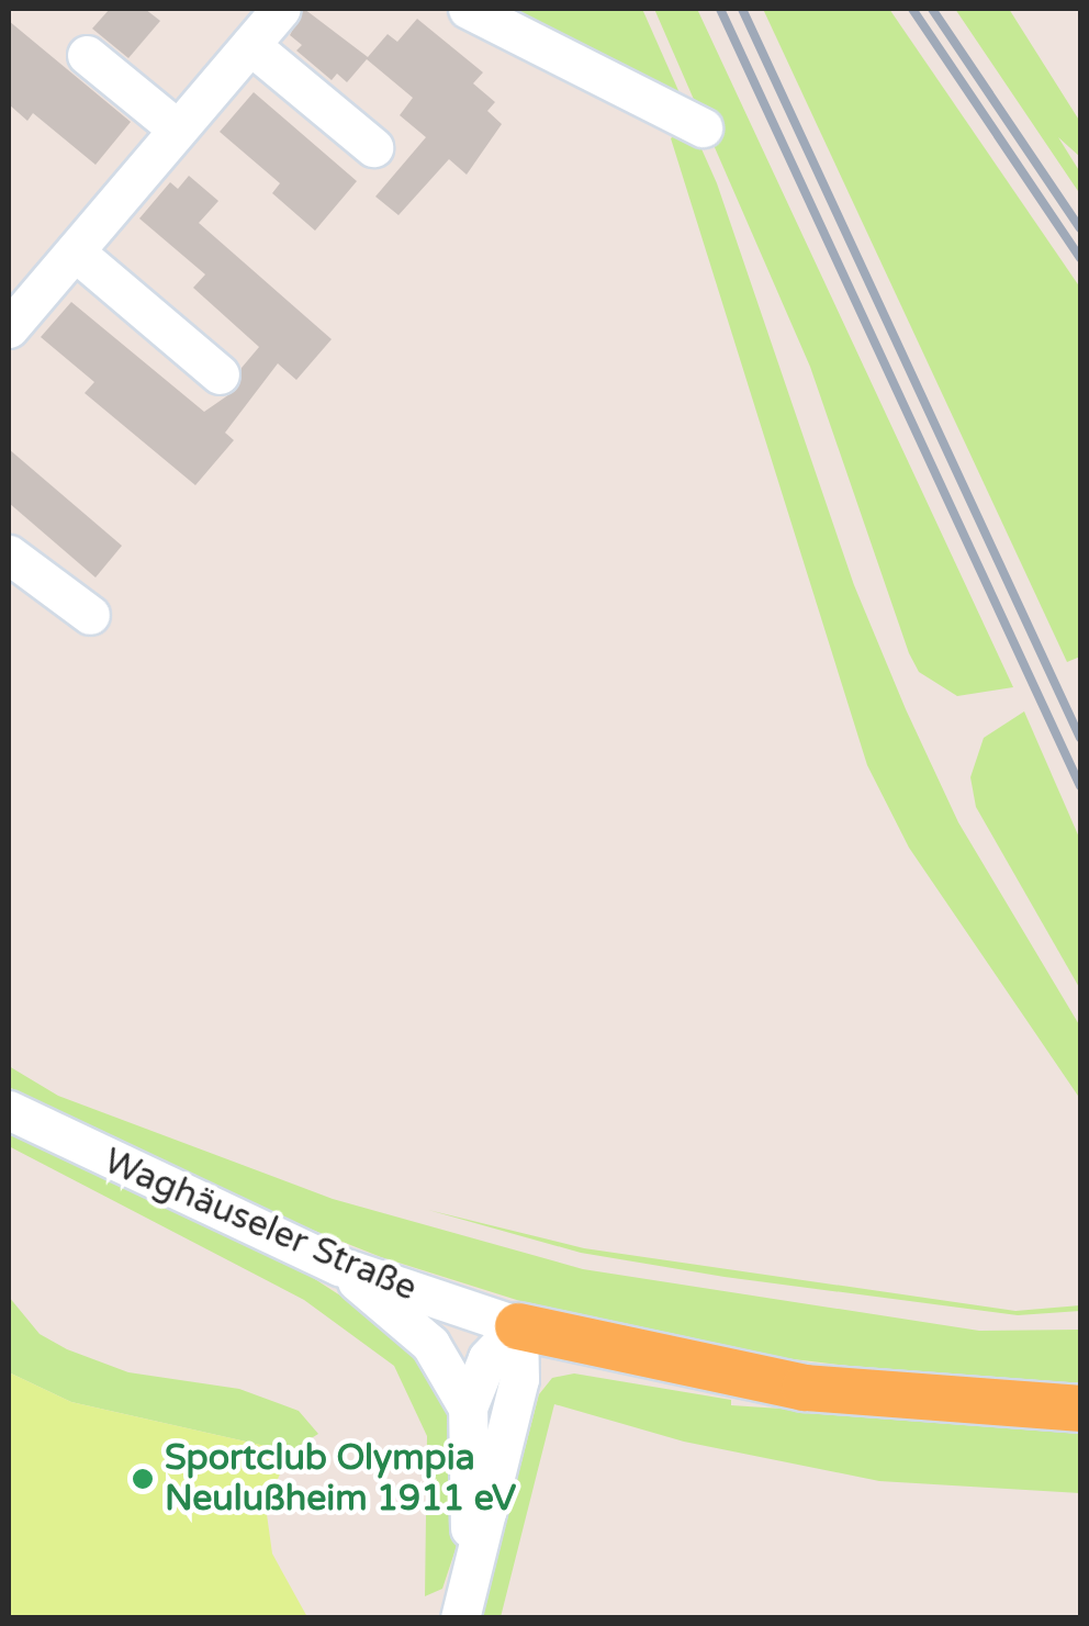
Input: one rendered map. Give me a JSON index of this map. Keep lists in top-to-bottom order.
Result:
{
  "streets": {
    "street": ["Waghäuseler Straße"]
  },
  "places": ["Sportclub Olympia Neulußheim 1911 eV"]
}
